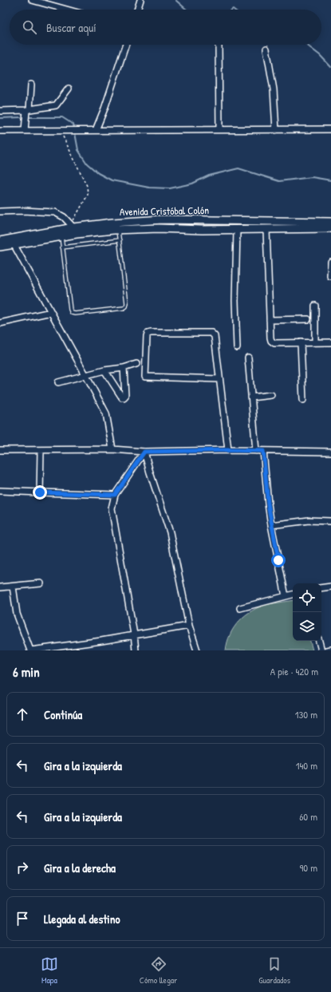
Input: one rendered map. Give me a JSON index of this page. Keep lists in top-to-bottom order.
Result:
{
  "streets": {
    "street": ["Avenida Cristóbal Colón"]
  },
  "page": {
    "search": "Buscar aquí",
    "heading": ["6 min", "A pie · 420 m"],
    "list": [
      ["Continúa", "130 m"],
      ["Gira a la izquierda", "140 m"],
      ["Gira a la izquierda", "60 m"],
      ["Gira a la derecha", "90 m"],
      "Llegada al destino"
    ],
    "nav": ["Mapa", "Cómo llegar", "Guardados"]
  }
}
